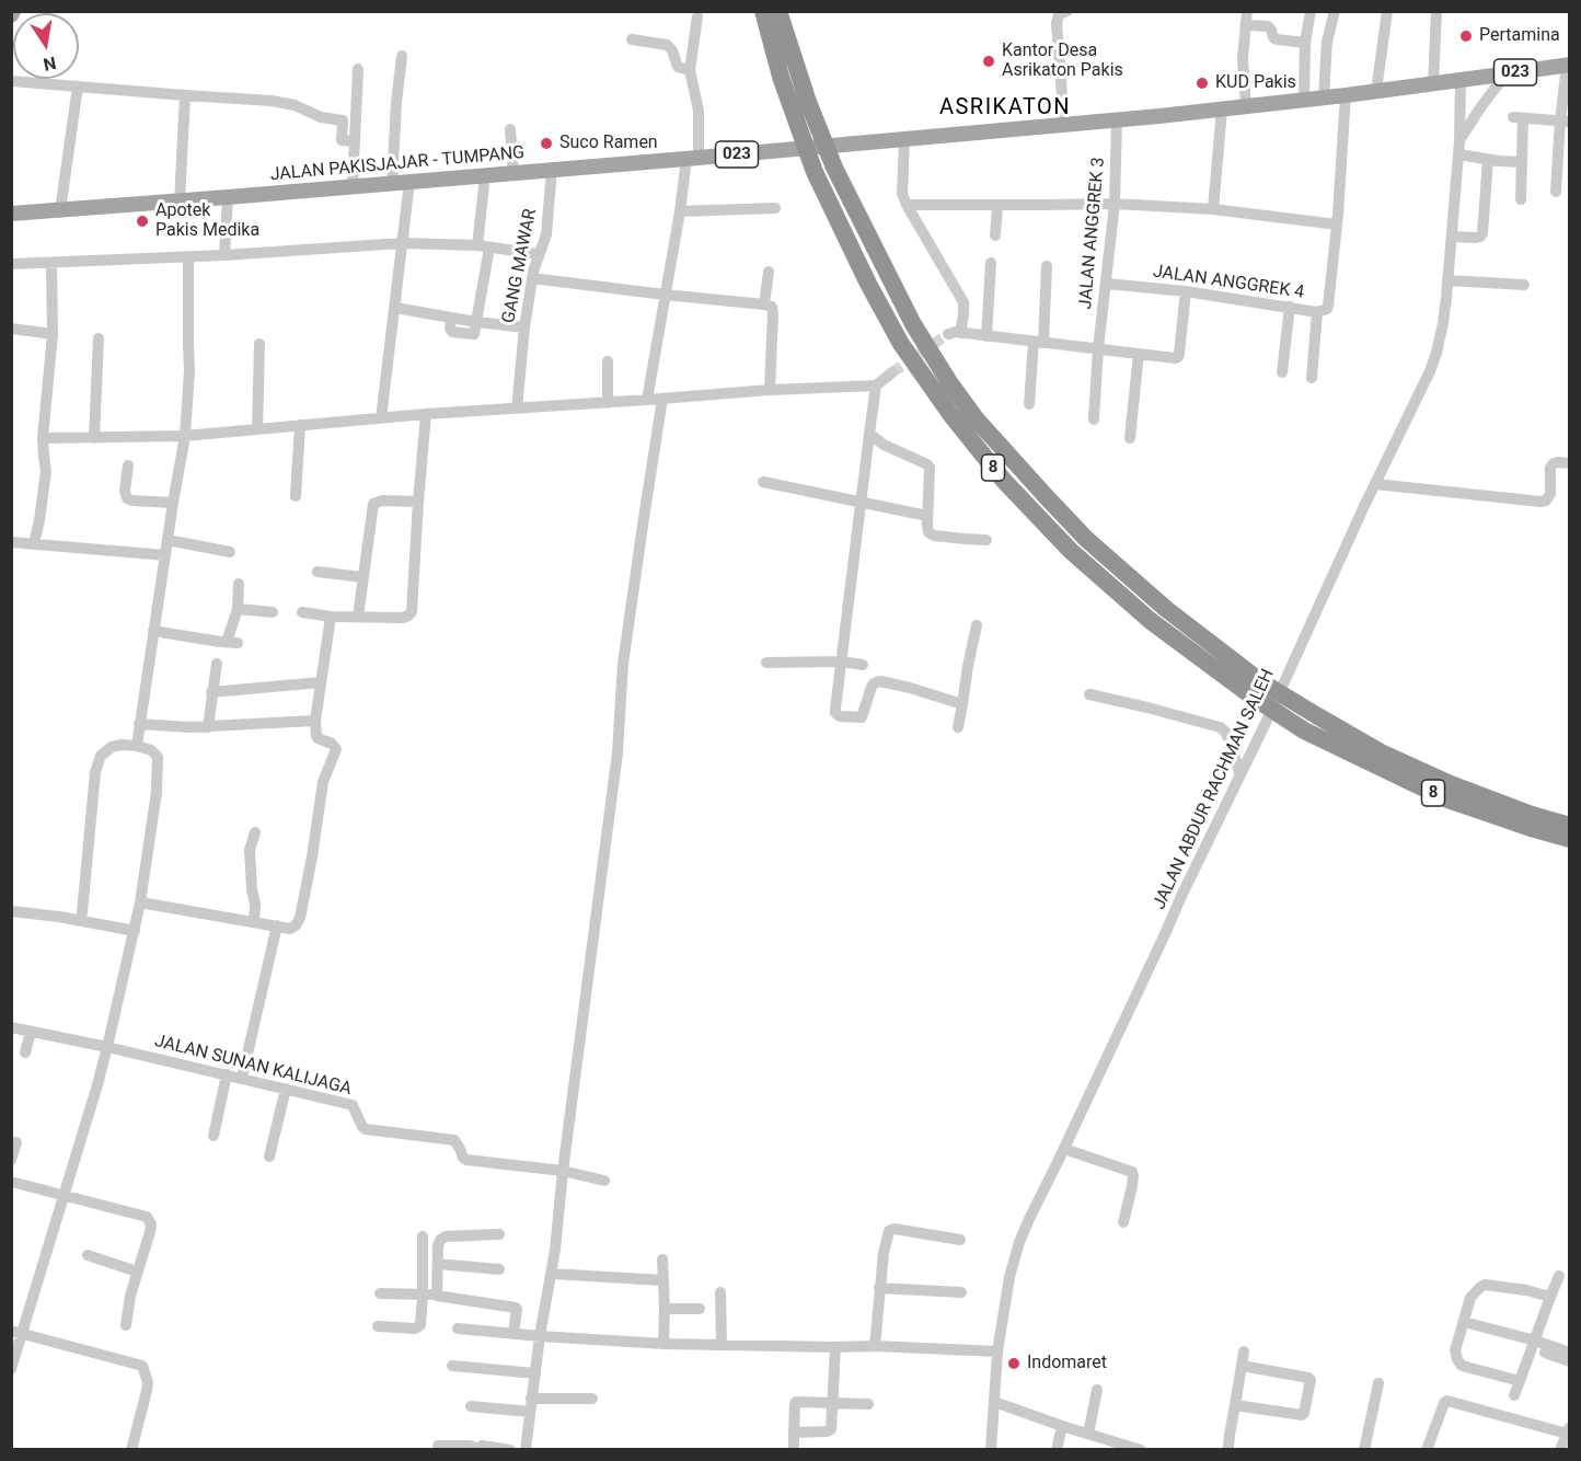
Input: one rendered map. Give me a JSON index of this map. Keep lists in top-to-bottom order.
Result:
{
  "streets": {
    "highway": ["8"],
    "main road": ["023", "JALAN PAKISJAJAR - TUMPANG"],
    "street": [
      "JALAN ANGGREK 3",
      "GANG MAWAR",
      "JALAN ANGGREK 4",
      "JALAN ABDUR RACHMAN SALEH",
      "JALAN SUNAN KALIJAGA"
    ]
  },
  "crossings": [
    ["JALAN PAKISJAJAR - TUMPANG", "JALAN ANGGREK 3"],
    ["JALAN PAKISJAJAR - TUMPANG", "GANG MAWAR"],
    ["JALAN PAKISJAJAR - TUMPANG", "JALAN ANGGREK 4"],
    ["JALAN PAKISJAJAR - TUMPANG", "JALAN ABDUR RACHMAN SALEH"],
    ["JALAN ANGGREK 3", "JALAN ANGGREK 4"]
  ],
  "districts": ["ASRIKATON"],
  "places": [
    "Pertamina",
    "Kantor Desa Asrikaton Pakis",
    "KUD Pakis",
    "Suco Ramen",
    "Apotek Pakis Medika",
    "Indomaret"
  ],
  "north": "bottom"
}
